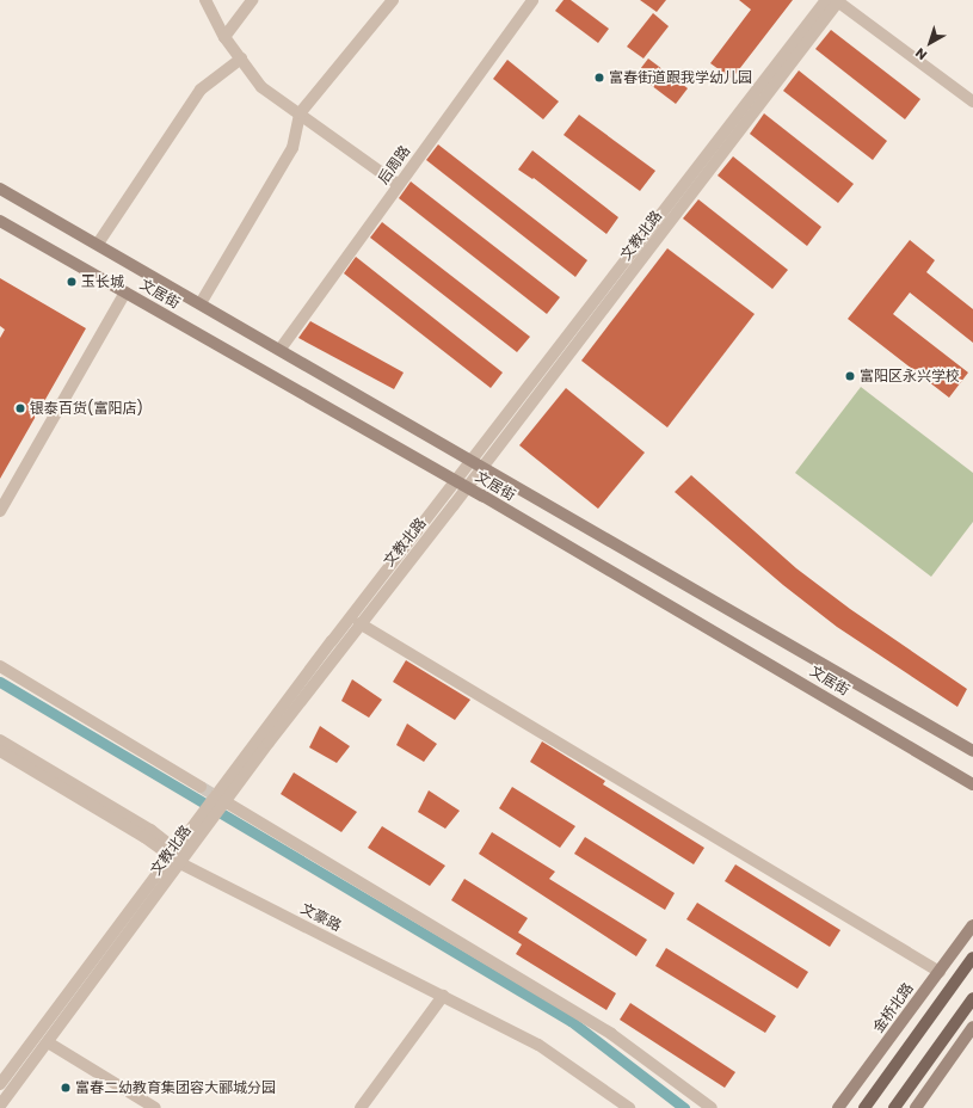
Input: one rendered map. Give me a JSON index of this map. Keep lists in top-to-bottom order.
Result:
{
  "streets": {
    "main road": ["文居街", "金桥北路"],
    "street": ["后周路", "文教北路", "文豪路"]
  },
  "crossings": [
    ["后周路", "文居街"],
    ["文教北路", "文居街"],
    ["文教北路", "文豪路"]
  ],
  "places": [
    "富春街道跟我学幼儿园",
    "玉长城",
    "富阳区永兴学校",
    "银泰百货(富阳店)",
    "富春二幼教育集团容大郦城分园"
  ],
  "north": "bottom left"
}
